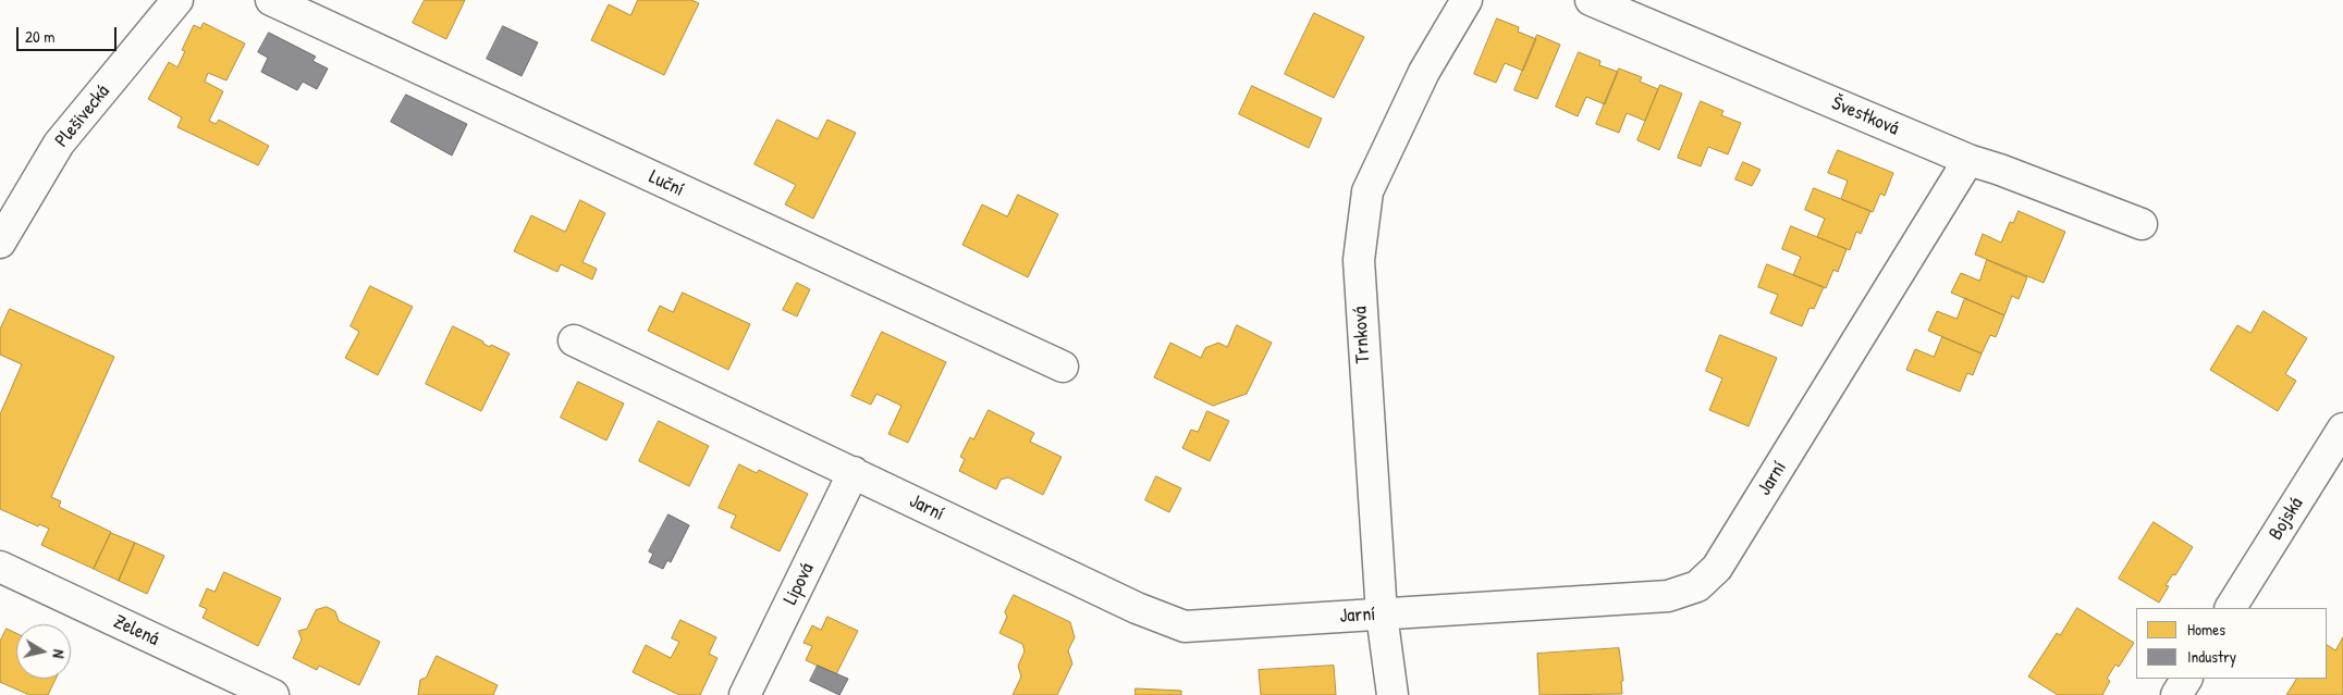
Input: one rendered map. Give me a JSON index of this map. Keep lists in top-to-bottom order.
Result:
{
  "streets": {
    "street": [
      "Plešivecká",
      "Švestková",
      "Luční",
      "Trnková",
      "Jarní",
      "Bojská",
      "Lipová",
      "Zelená"
    ]
  },
  "crossings": [
    ["Švestková", "Jarní"],
    ["Trnková", "Jarní"],
    ["Jarní", "Lipová"]
  ],
  "legend": ["Homes", "Industry"],
  "scale_bar": "20 m",
  "north": "right"
}
